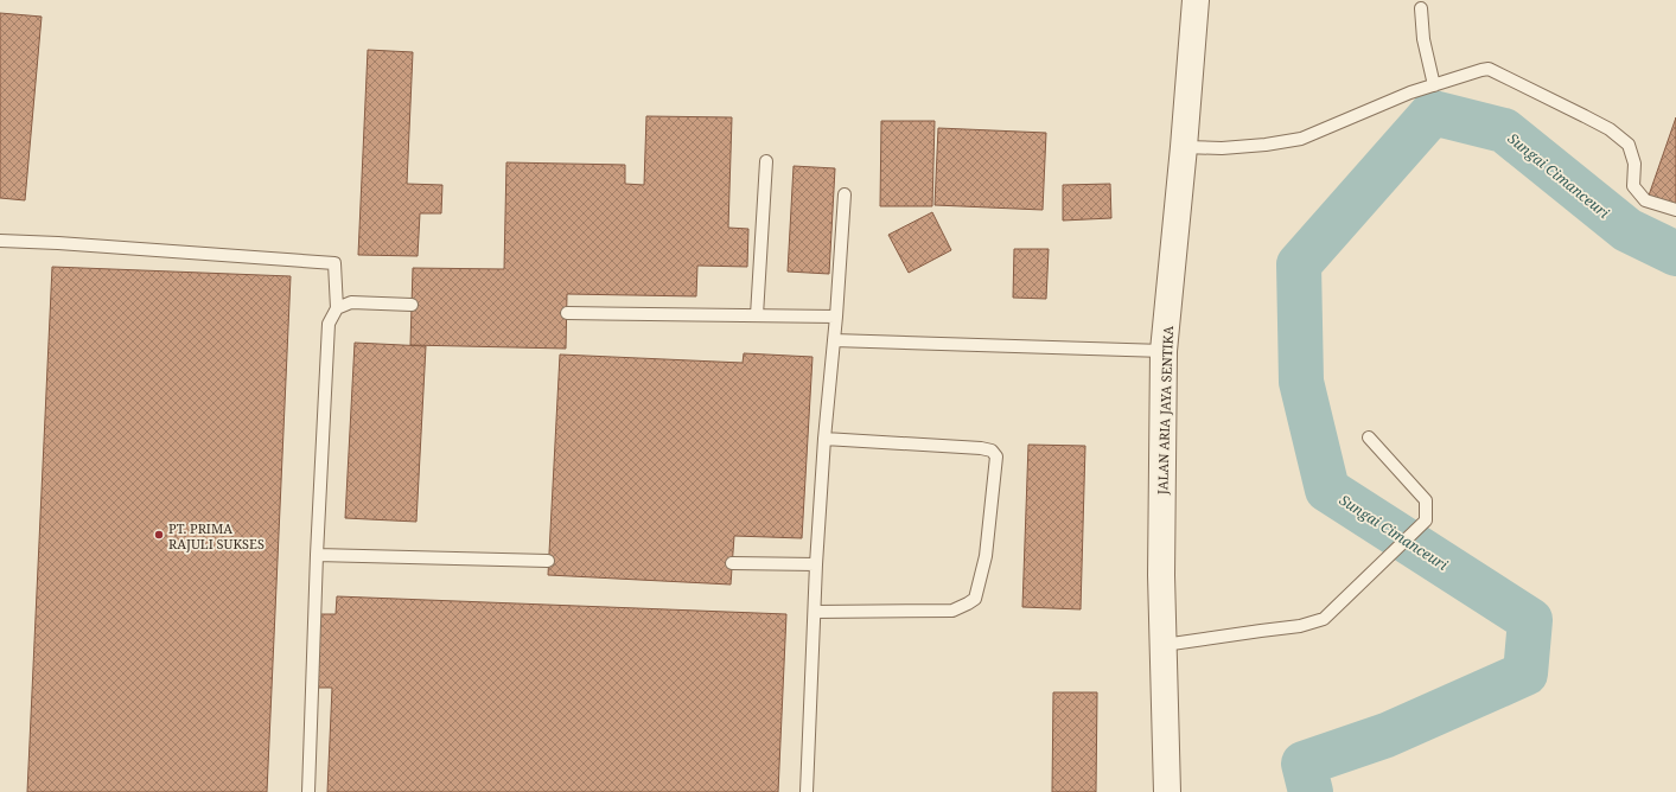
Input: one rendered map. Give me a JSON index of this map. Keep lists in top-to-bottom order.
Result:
{
  "streets": {
    "street": ["JALAN ARIA JAYA SENTIKA"]
  },
  "water": ["Sungai Cimanceuri"],
  "places": ["PT. PRIMA RAJULI SUKSES"]
}
